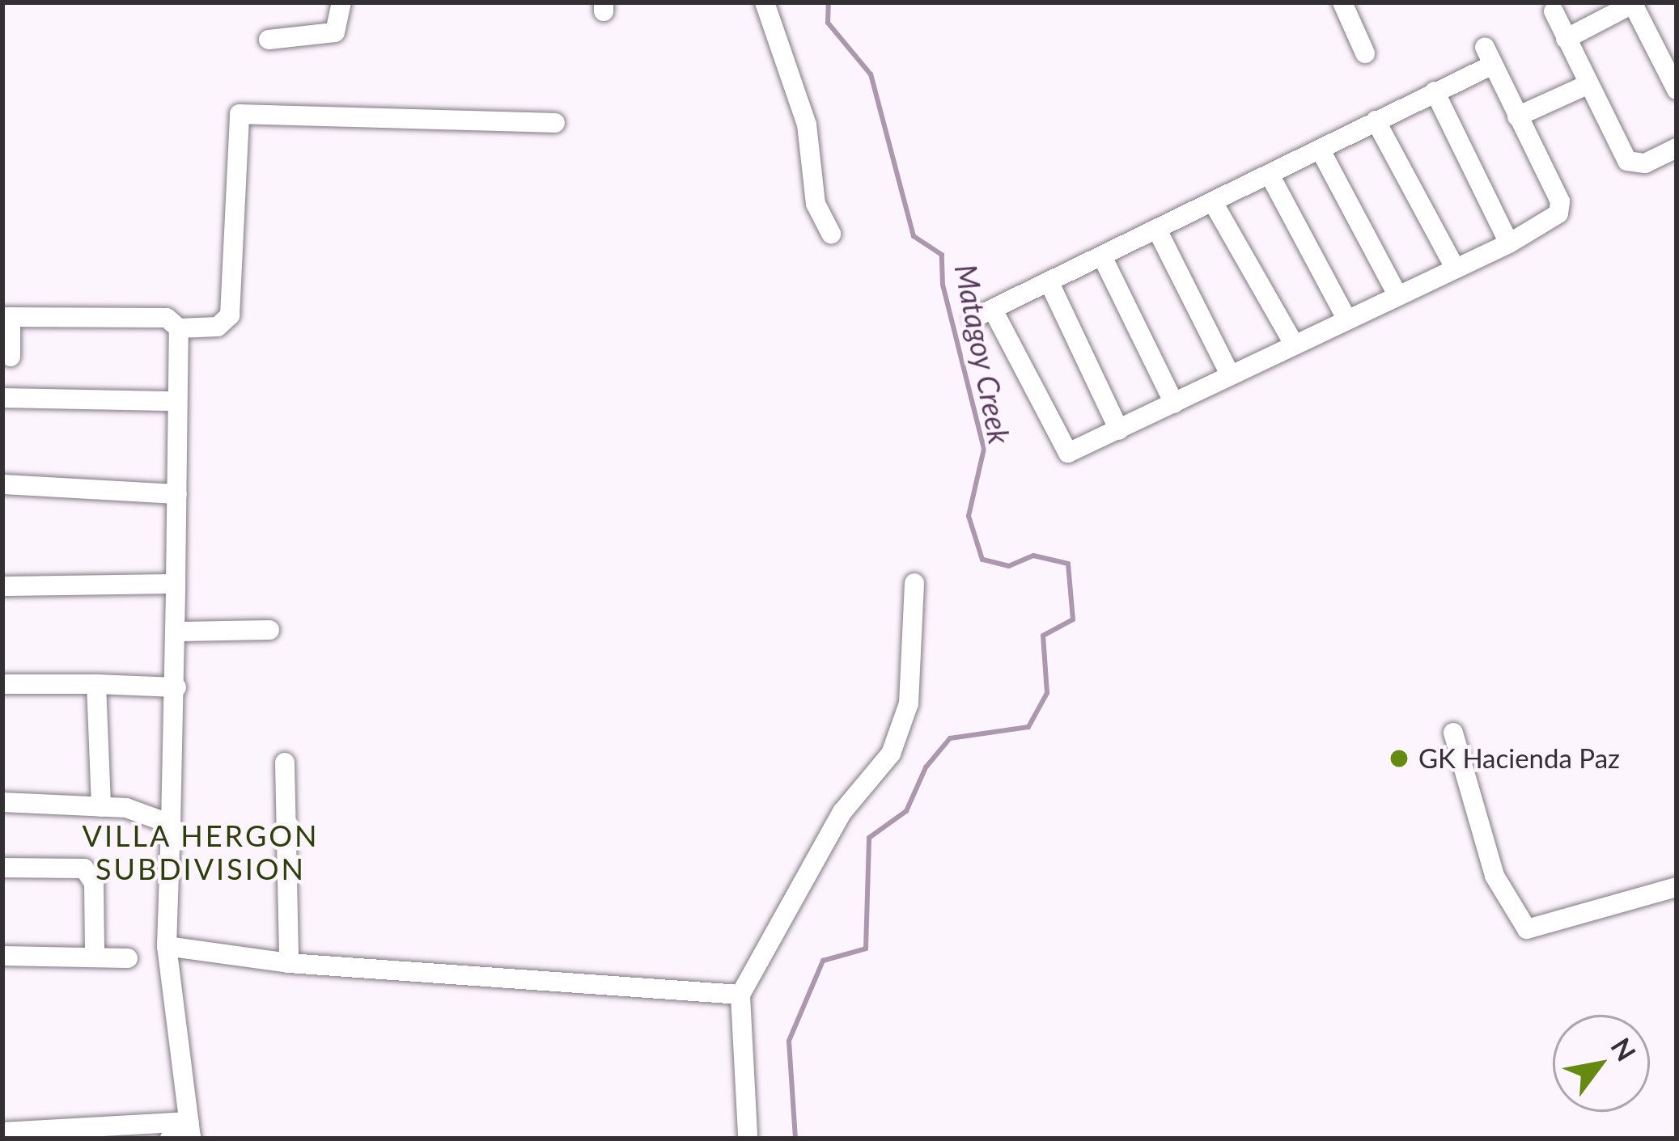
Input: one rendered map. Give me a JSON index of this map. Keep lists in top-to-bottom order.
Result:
{
  "districts": ["VILLA HERGON SUBDIVISION"],
  "water": ["Matagoy Creek"],
  "places": ["GK Hacienda Paz"],
  "north": "top right"
}
